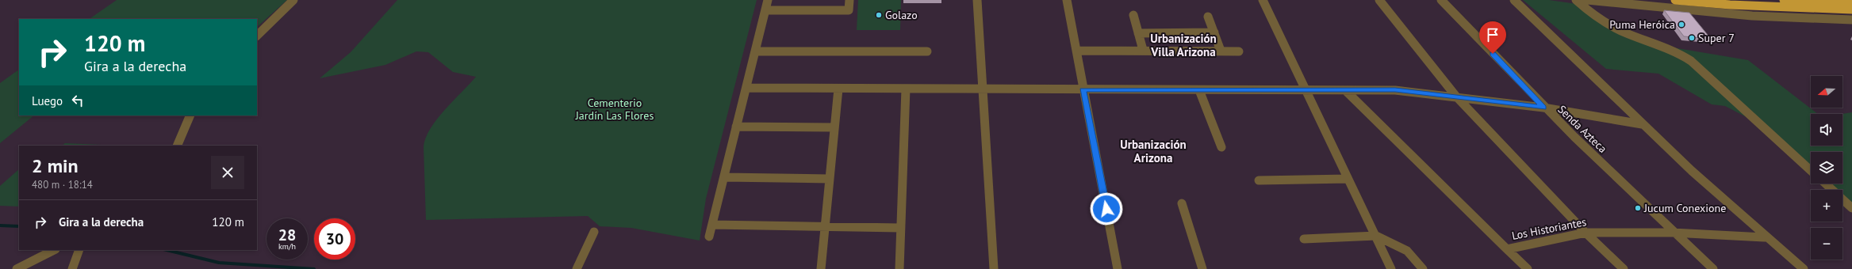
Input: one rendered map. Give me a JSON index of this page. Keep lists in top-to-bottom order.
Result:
{
  "streets": {
    "street": ["Senda Azteca", "Los Historiantes"]
  },
  "crossings": [
    ["Senda Azteca", "Los Historiantes"]
  ],
  "districts": ["Urbanización Villa Arizona", "Urbanización Arizona"],
  "parks": ["Cementerio Jardín Las Flores"],
  "places": [
    "Golazo",
    "Puma Heróica",
    "Super 7",
    "Jucum Conexione"
  ],
  "north": "left",
  "page": {
    "turn": ["120 m", "Gira a la derecha"],
    "map_buttons": ["+", "−"],
    "then": "Luego",
    "heading": ["2 min", "480 m · 18:14"],
    "list": [
      {
        "name": "Gira a la derecha",
        "value": "120 m"
      }
    ],
    "speed": "28 km/h",
    "limit": "30"
  }
}
